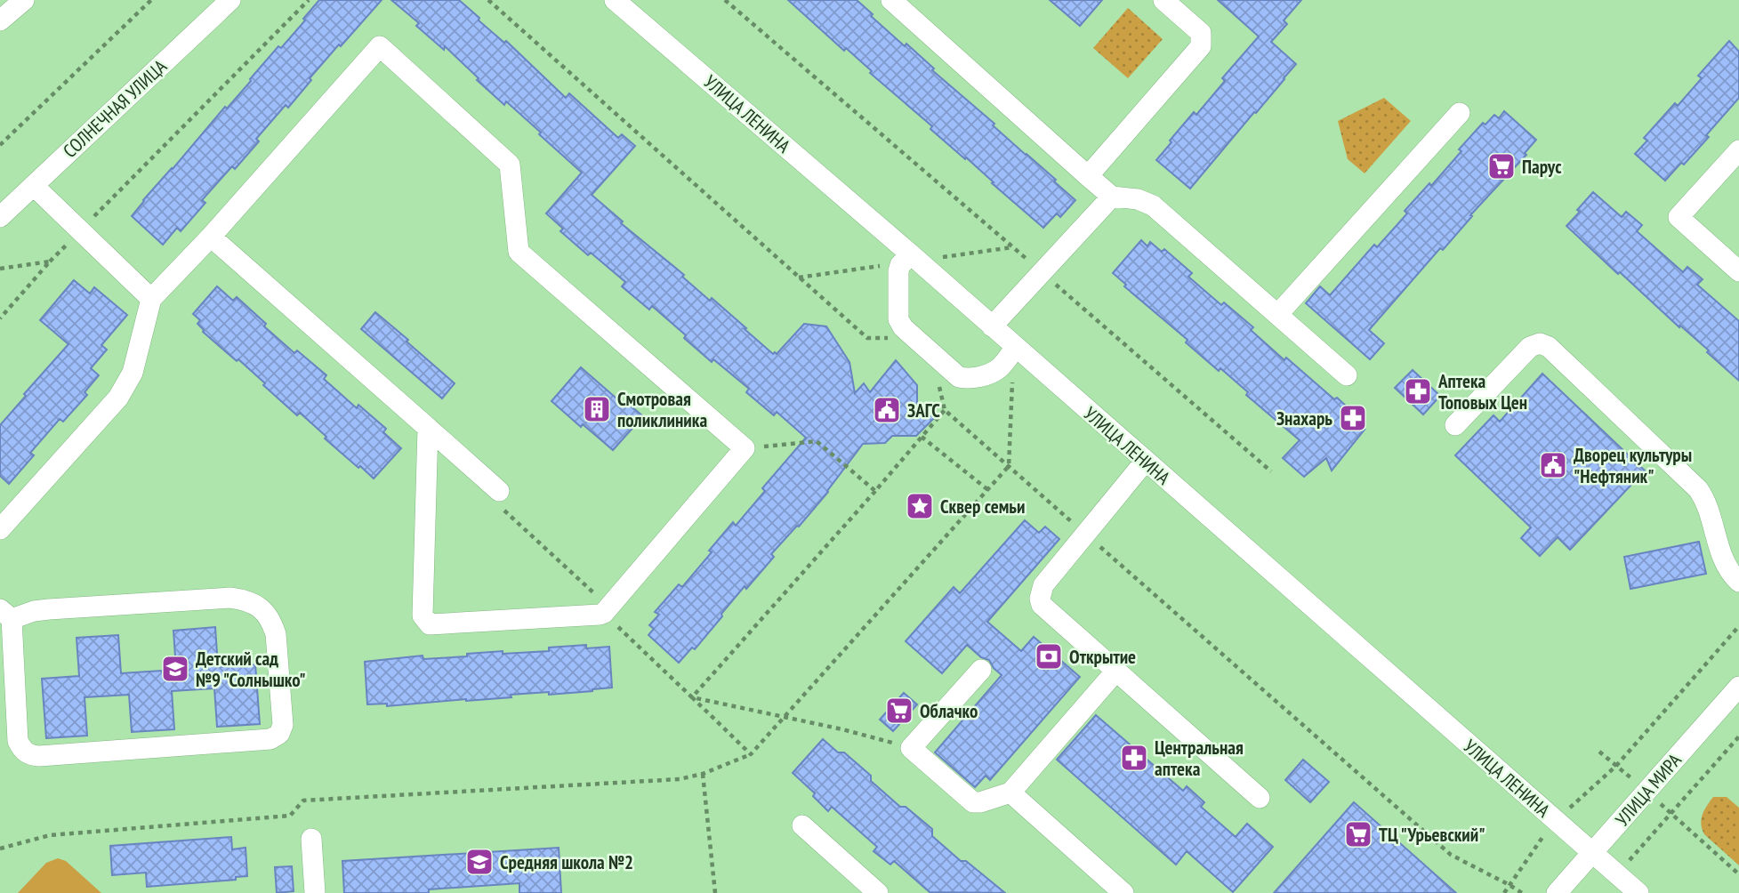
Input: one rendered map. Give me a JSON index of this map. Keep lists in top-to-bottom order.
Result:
{
  "streets": {
    "street": ["СОЛНЕЧНАЯ УЛИЦА", "УЛИЦА ЛЕНИНА", "УЛИЦА МИРА"]
  },
  "crossings": [
    ["УЛИЦА ЛЕНИНА", "УЛИЦА МИРА"]
  ],
  "places": {
    "supermarket": ["Парус", "Облачко", "ТЦ \"Урьевский\""],
    "pharmacy": ["Аптека Топовых Цен", "Знахарь", "Центральная аптека"],
    "building": ["Смотровая поликлиника"],
    "public building": ["ЗАГС", "Дворец культуры \"Нефтяник\""],
    "place": ["Сквер семьи"],
    "bank": ["Открытие"],
    "school or university": ["Детский сад №9 \"Солнышко\"", "Средняя школа №2"]
  }
}
